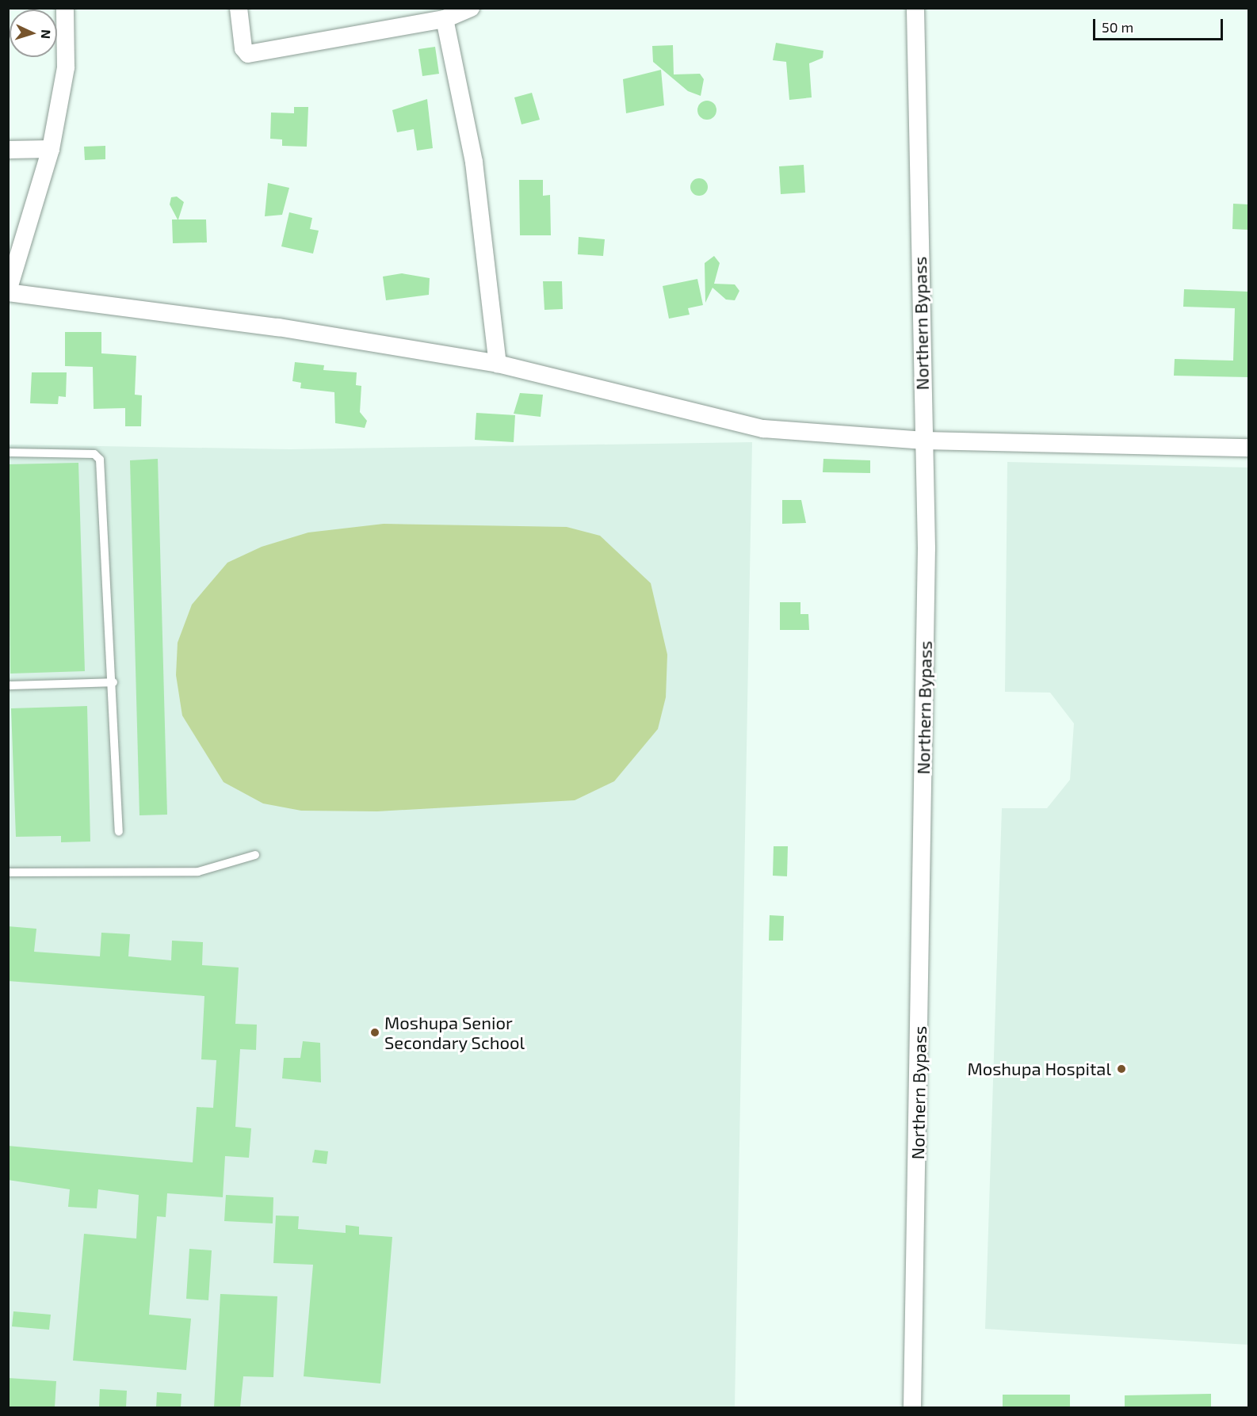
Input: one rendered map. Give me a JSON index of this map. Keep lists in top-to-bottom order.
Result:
{
  "streets": {
    "street": ["Northern Bypass"]
  },
  "places": ["Moshupa Senior Secondary School", "Moshupa Hospital"],
  "scale_bar": "50 m",
  "north": "right"
}
